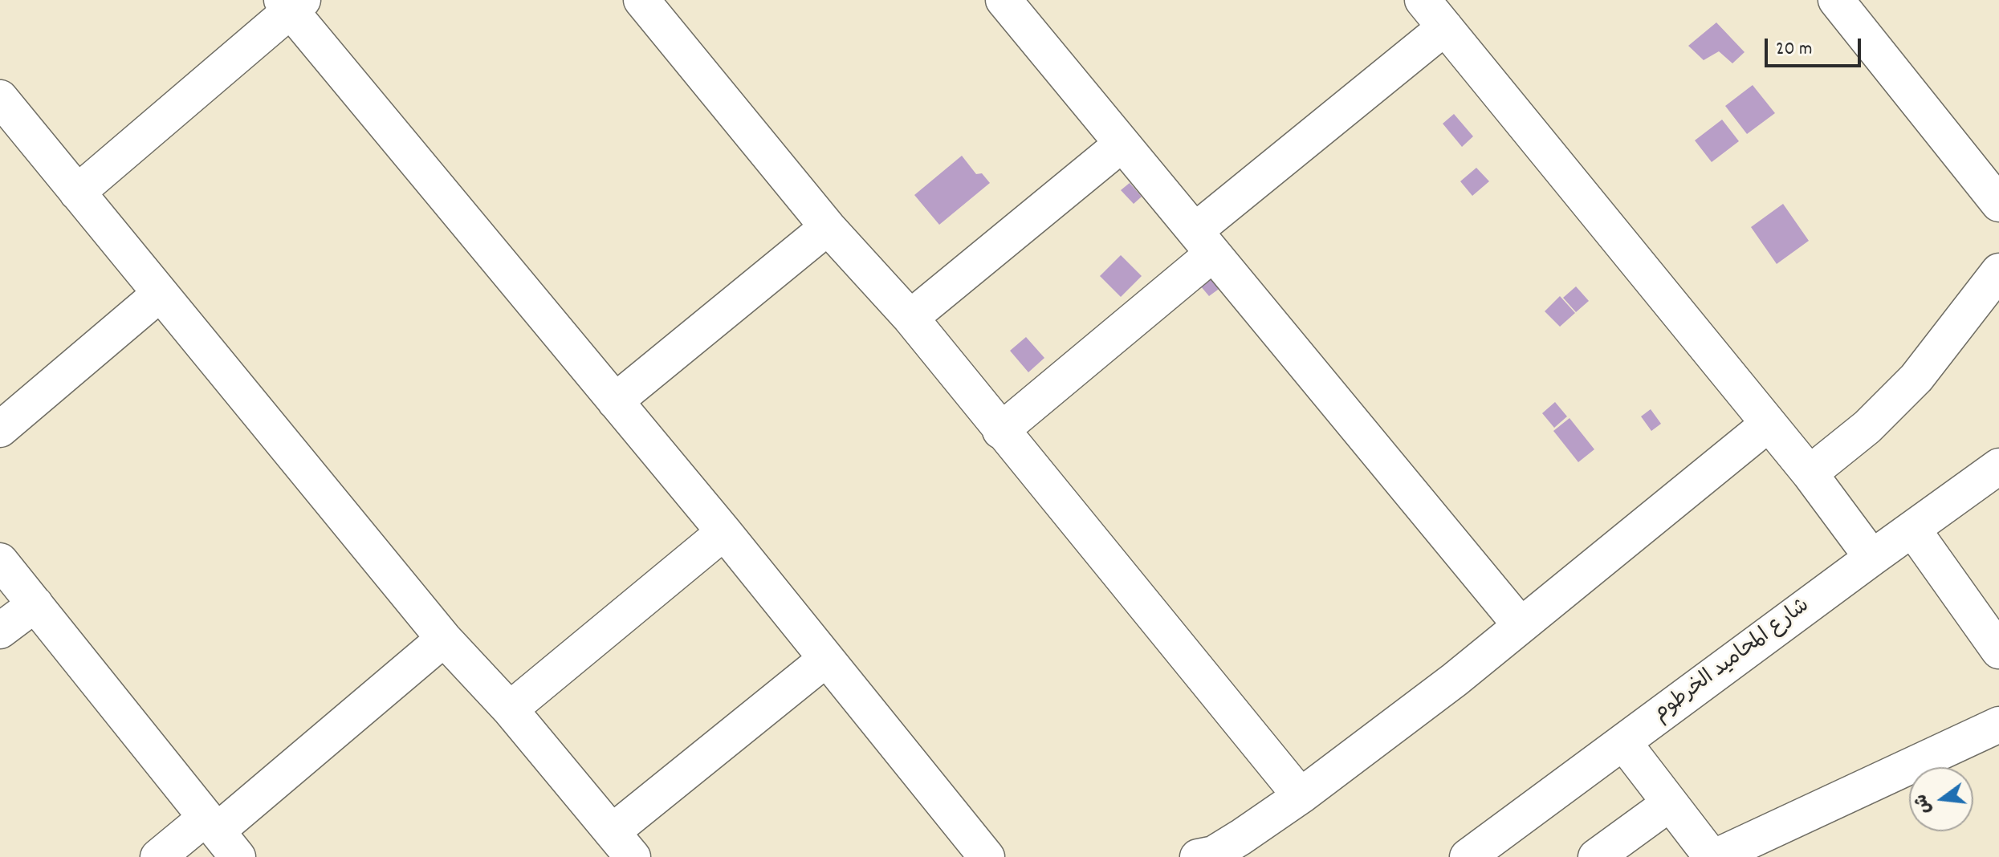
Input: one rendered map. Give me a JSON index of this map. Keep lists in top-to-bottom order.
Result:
{
  "streets": {
    "street": ["شارع المحاميد الخرطوم"]
  },
  "scale_bar": "20 m",
  "north": "left"
}
